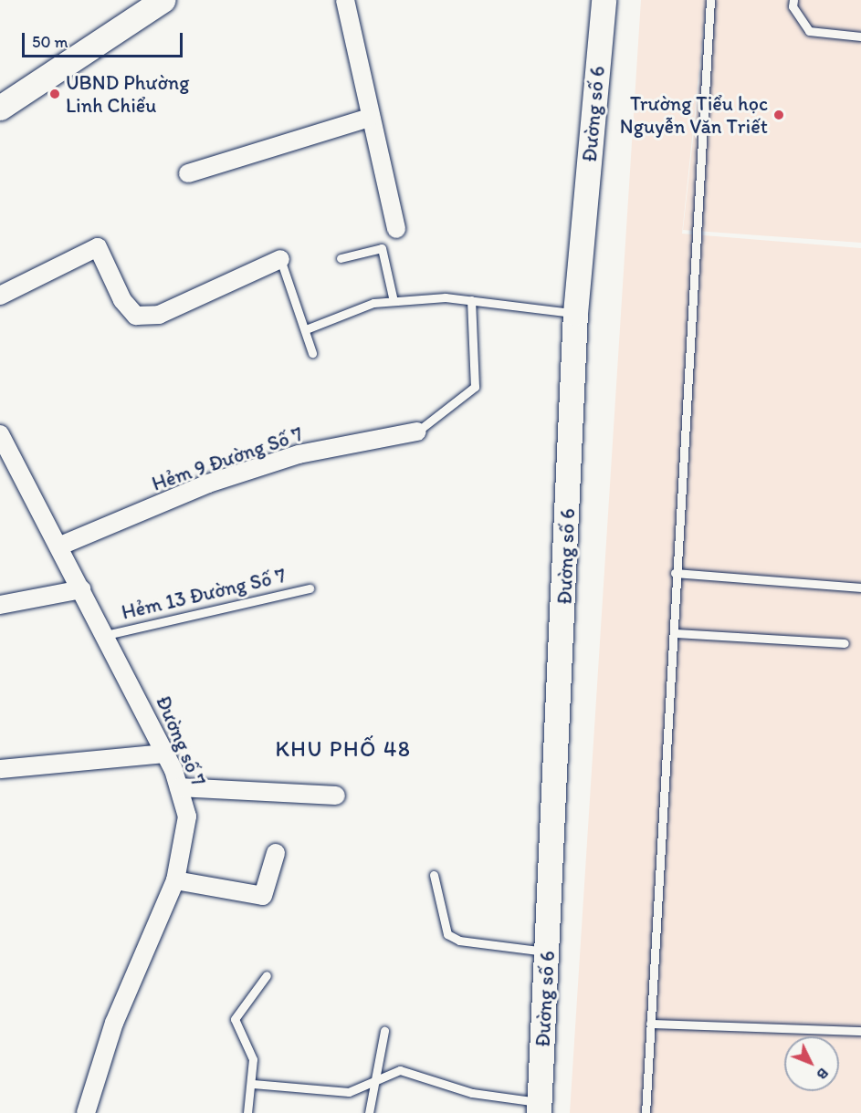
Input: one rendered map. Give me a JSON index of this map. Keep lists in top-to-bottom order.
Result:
{
  "streets": {
    "street": ["Đường số 6", "Hẻm 9 Đường Số 7", "Đường số 7"],
    "lane": ["Hẻm 13 Đường Số 7"]
  },
  "crossings": [
    ["Hẻm 9 Đường Số 7", "Đường số 7"],
    ["Hẻm 13 Đường Số 7", "Đường số 7"]
  ],
  "districts": ["KHU PHỐ 48"],
  "places": ["UBND Phường Linh Chiểu", "Trường Tiểu học Nguyễn Văn Triết"],
  "scale_bar": "50 m",
  "north": "bottom right"
}
